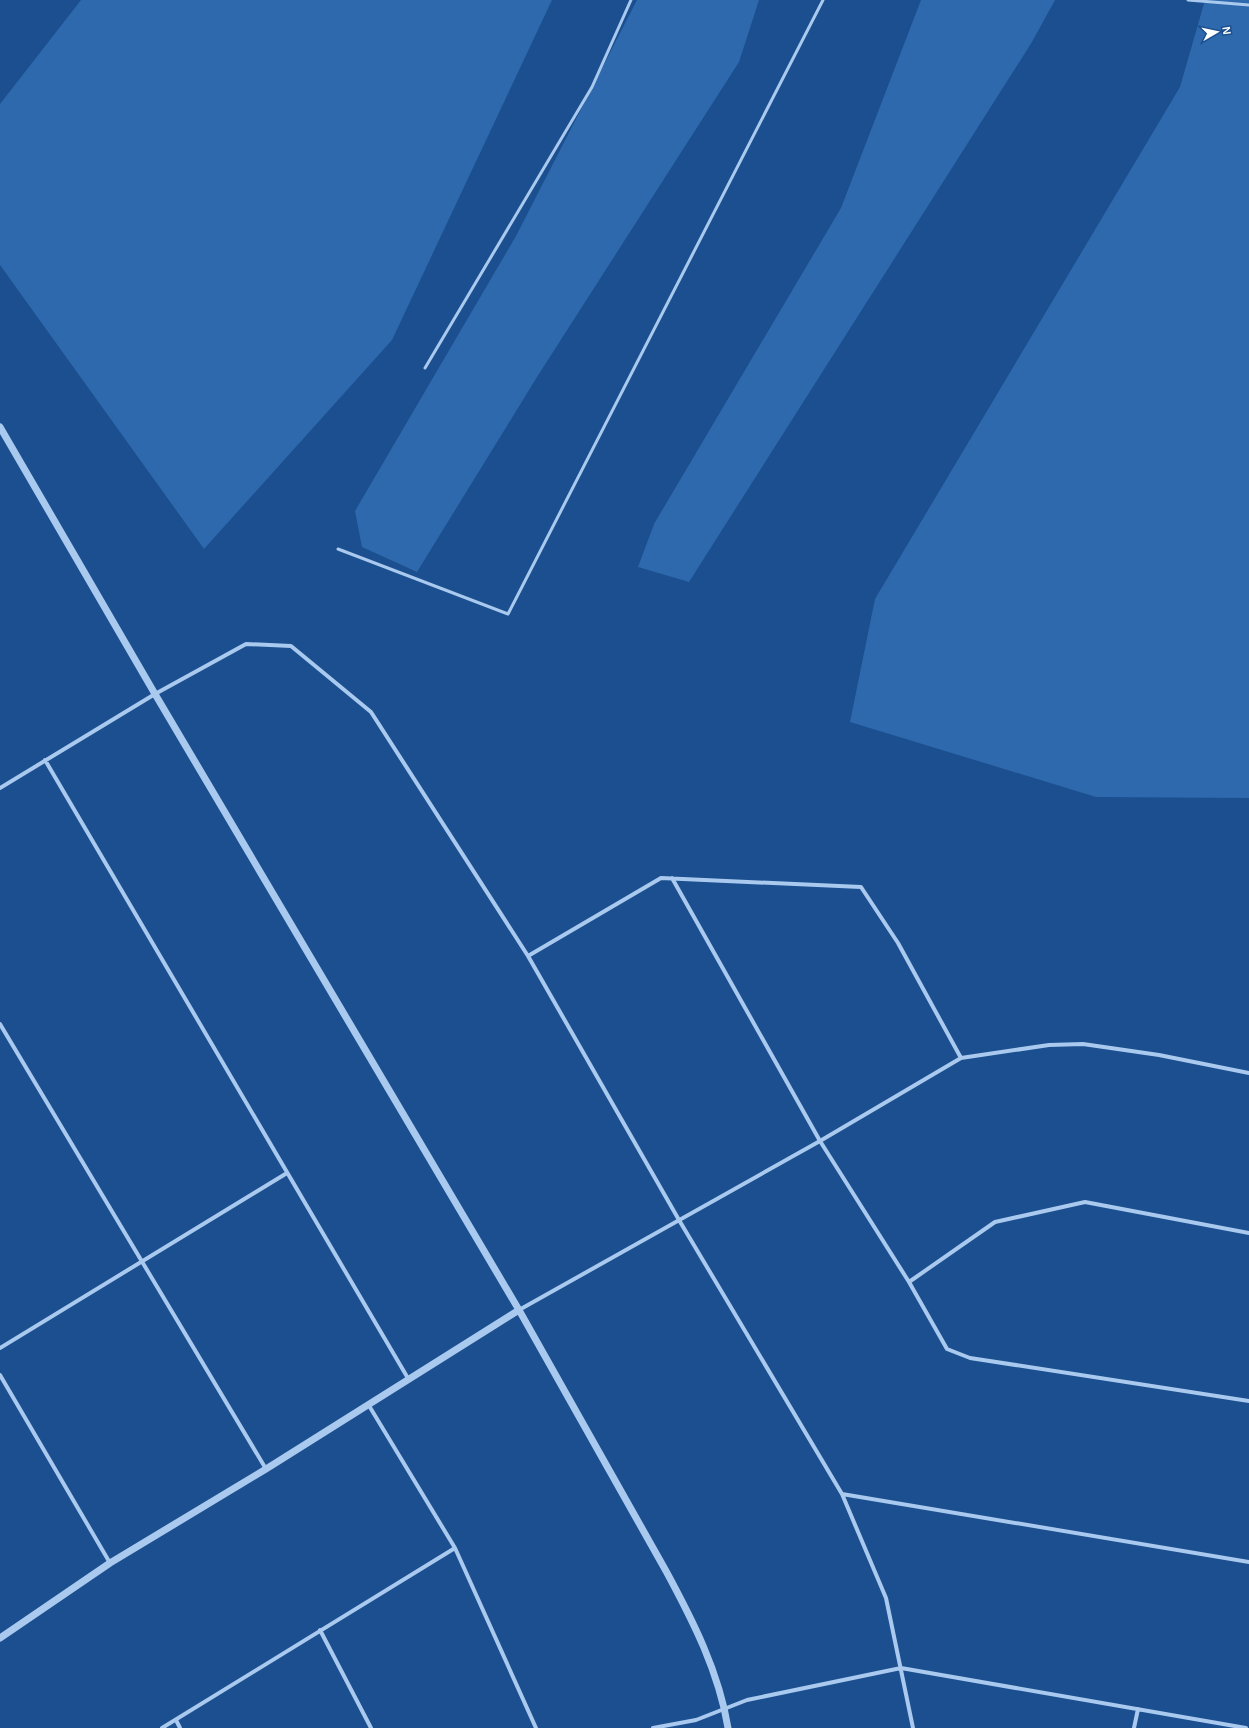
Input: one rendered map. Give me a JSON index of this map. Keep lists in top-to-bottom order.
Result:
{
  "north": "right"
}
